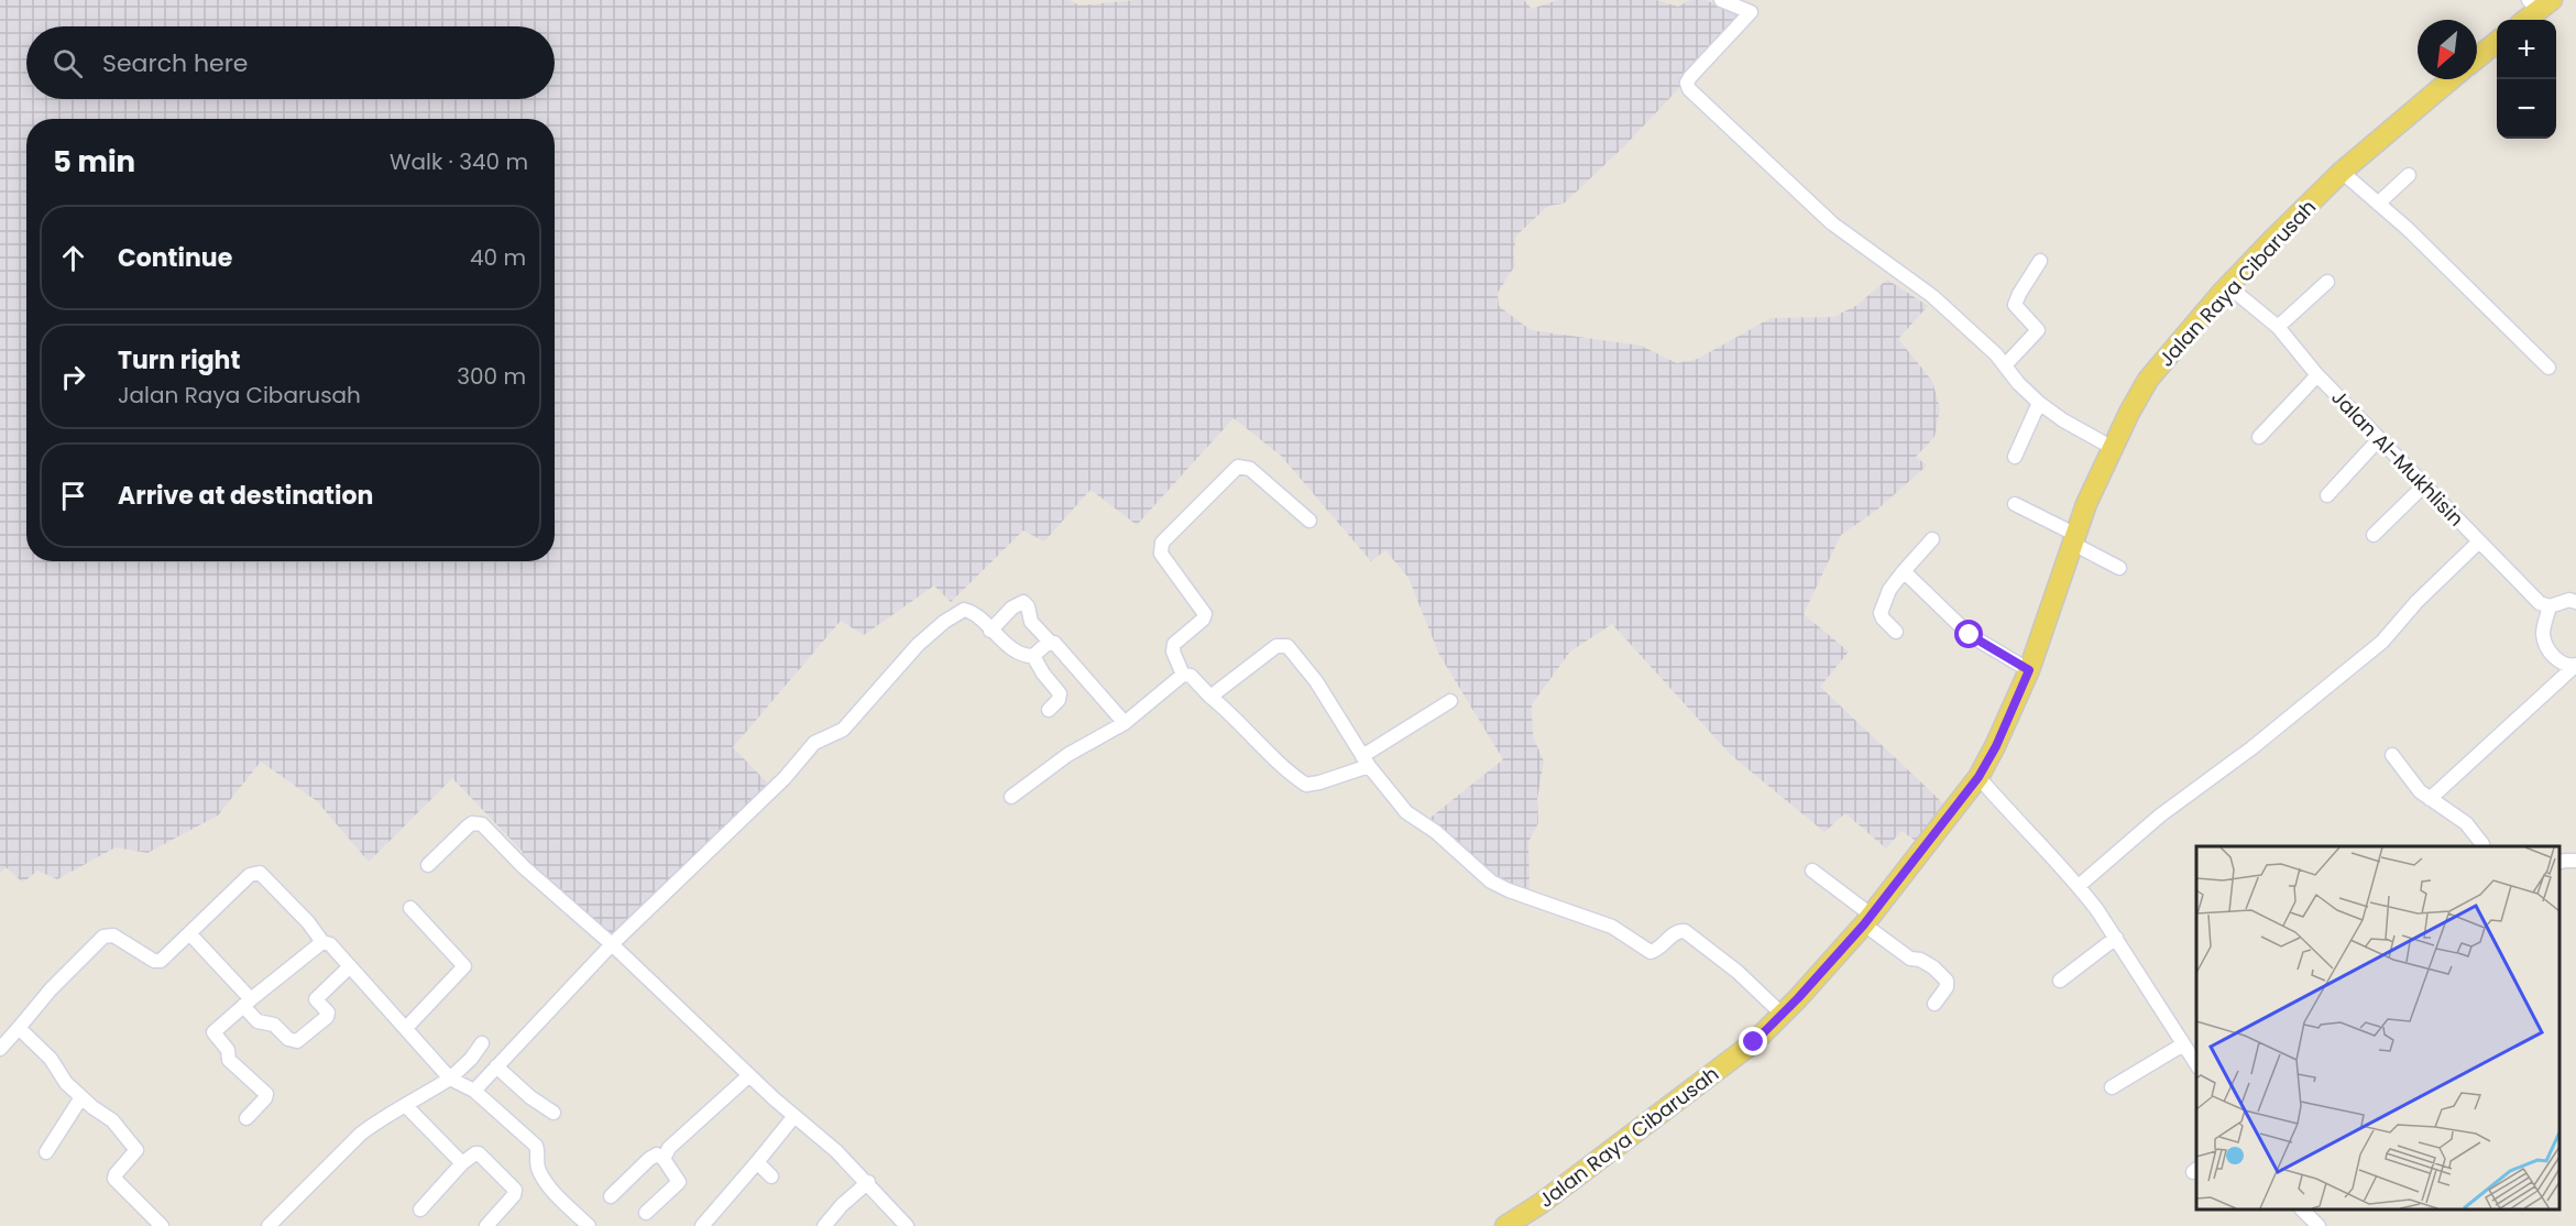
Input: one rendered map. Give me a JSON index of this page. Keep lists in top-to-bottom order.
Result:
{
  "streets": {
    "main road": ["Jalan Raya Cibarusah"],
    "street": ["Jalan Al-Mukhlisin"]
  },
  "crossings": [
    ["Jalan Raya Cibarusah", "Jalan Al-Mukhlisin"]
  ],
  "north": "bottom left",
  "page": {
    "map_buttons": ["+", "−"],
    "search": "Search here",
    "heading": ["5 min", "Walk · 340 m"],
    "list": [
      ["Continue", "40 m"],
      ["Turn right", "Jalan Raya Cibarusah", "300 m"],
      "Arrive at destination"
    ]
  }
}
